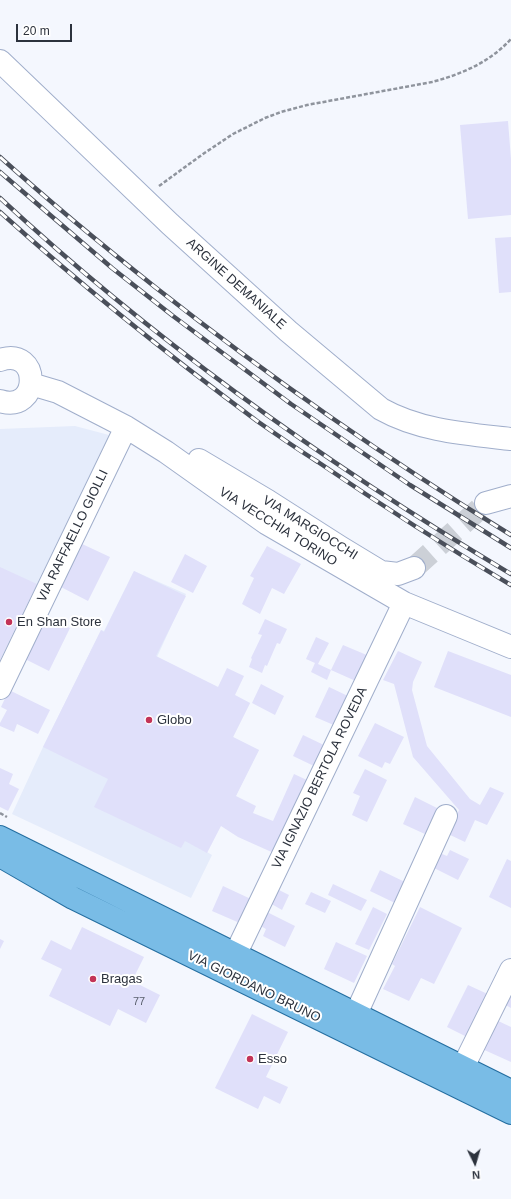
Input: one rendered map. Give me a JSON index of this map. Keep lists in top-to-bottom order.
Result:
{
  "streets": {
    "main road": ["VIA GIORDANO BRUNO"],
    "street": [
      "ARGINE DEMANIALE",
      "VIA VECCHIA TORINO",
      "VIA MARGIOCCHI",
      "VIA RAFFAELLO GIOLLI",
      "VIA IGNAZIO BERTOLA ROVEDA"
    ]
  },
  "crossings": [
    ["VIA VECCHIA TORINO", "VIA MARGIOCCHI"],
    ["VIA VECCHIA TORINO", "VIA RAFFAELLO GIOLLI"],
    ["VIA VECCHIA TORINO", "VIA IGNAZIO BERTOLA ROVEDA"],
    ["VIA IGNAZIO BERTOLA ROVEDA", "VIA GIORDANO BRUNO"]
  ],
  "places": [
    "En Shan Store",
    "Globo",
    "Bragas",
    "Esso"
  ],
  "house_numbers": ["77"],
  "scale_bar": "20 m",
  "north": "bottom"
}
